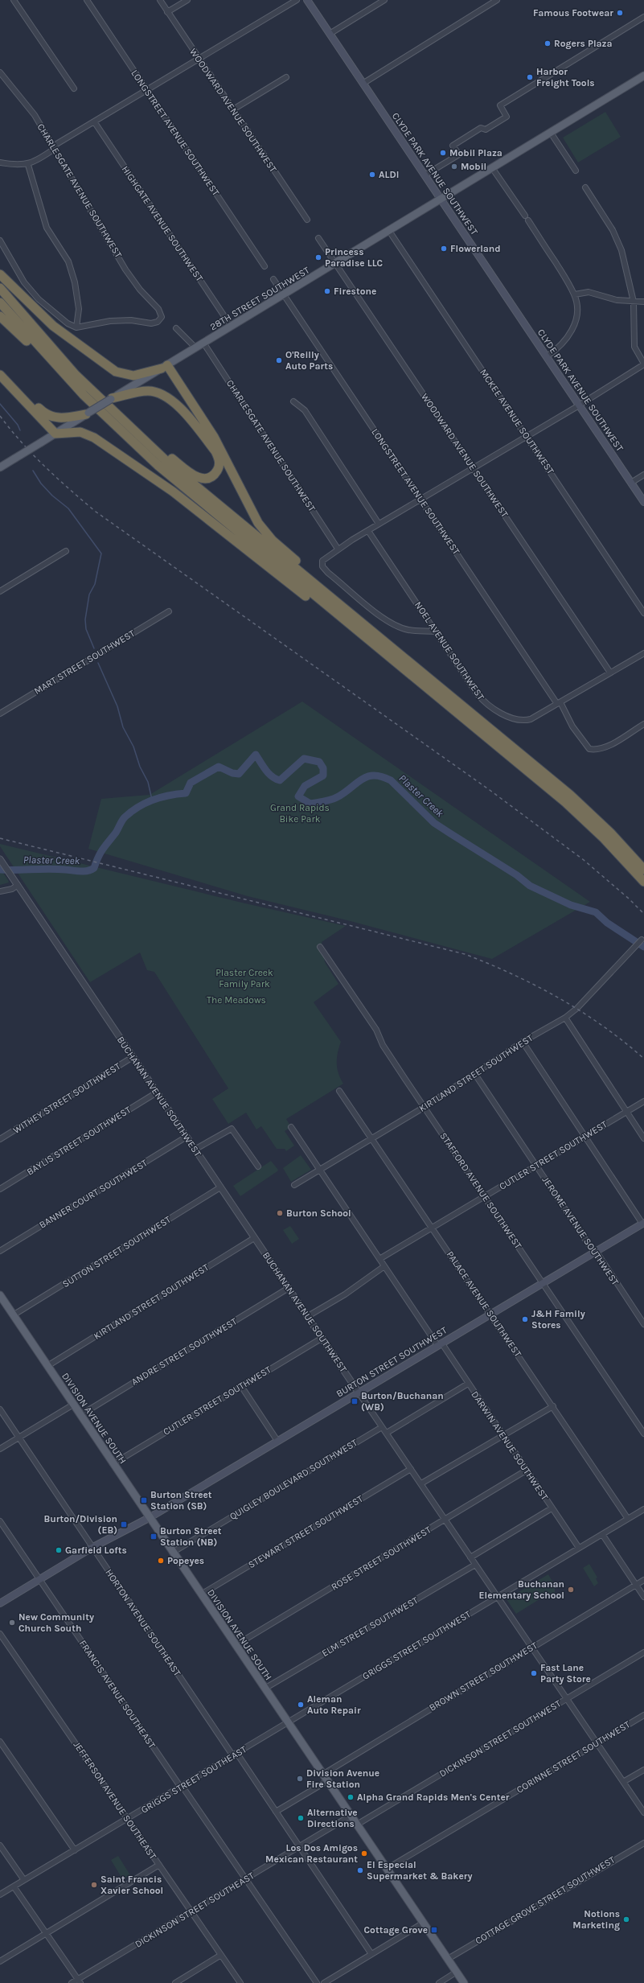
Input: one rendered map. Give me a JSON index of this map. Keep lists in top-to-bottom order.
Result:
{
  "streets": {
    "main road": [
      "CLYDE PARK AVENUE SOUTHWEST",
      "28TH STREET SOUTHWEST",
      "BURTON STREET SOUTHWEST",
      "DIVISION AVENUE SOUTH"
    ],
    "street": [
      "WOODWARD AVENUE SOUTHWEST",
      "LONGSTREET AVENUE SOUTHWEST",
      "CHARLESGATE AVENUE SOUTHWEST",
      "HIGHGATE AVENUE SOUTHWEST",
      "MCKEE AVENUE SOUTHWEST",
      "NOEL AVENUE SOUTHWEST",
      "MART STREET SOUTHWEST",
      "KIRTLAND STREET SOUTHWEST",
      "BUCHANAN AVENUE SOUTHWEST",
      "WITHEY STREET SOUTHWEST",
      "BAYLIS STREET SOUTHWEST",
      "CUTLER STREET SOUTHWEST",
      "STAFFORD AVENUE SOUTHWEST",
      "BANNER COURT SOUTHWEST",
      "JEROME AVENUE SOUTHWEST",
      "SUTTON STREET SOUTHWEST",
      "PALACE AVENUE SOUTHWEST",
      "ANDRE STREET SOUTHWEST",
      "DARWIN AVENUE SOUTHWEST",
      "QUIGLEY BOULEVARD SOUTHWEST",
      "STEWART STREET SOUTHWEST",
      "ROSE STREET SOUTHWEST",
      "HORTON AVENUE SOUTHEAST",
      "ELM STREET SOUTHWEST",
      "GRIGGS STREET SOUTHWEST",
      "BROWN STREET SOUTHWEST",
      "FRANCIS AVENUE SOUTHEAST",
      "DICKINSON STREET SOUTHWEST",
      "CORINNE STREET SOUTHWEST",
      "GRIGGS STREET SOUTHEAST",
      "JEFFERSON AVENUE SOUTHEAST",
      "COTTAGE GROVE STREET SOUTHWEST",
      "DICKINSON STREET SOUTHEAST"
    ]
  },
  "crossings": [
    ["WOODWARD AVENUE SOUTHWEST", "28TH STREET SOUTHWEST"],
    ["WOODWARD AVENUE SOUTHWEST", "NOEL AVENUE SOUTHWEST"],
    ["LONGSTREET AVENUE SOUTHWEST", "28TH STREET SOUTHWEST"],
    ["LONGSTREET AVENUE SOUTHWEST", "NOEL AVENUE SOUTHWEST"],
    ["CLYDE PARK AVENUE SOUTHWEST", "28TH STREET SOUTHWEST"],
    ["CHARLESGATE AVENUE SOUTHWEST", "28TH STREET SOUTHWEST"],
    ["HIGHGATE AVENUE SOUTHWEST", "28TH STREET SOUTHWEST"],
    ["28TH STREET SOUTHWEST", "MCKEE AVENUE SOUTHWEST"],
    ["KIRTLAND STREET SOUTHWEST", "BUCHANAN AVENUE SOUTHWEST"],
    ["KIRTLAND STREET SOUTHWEST", "STAFFORD AVENUE SOUTHWEST"],
    ["KIRTLAND STREET SOUTHWEST", "JEROME AVENUE SOUTHWEST"],
    ["KIRTLAND STREET SOUTHWEST", "PALACE AVENUE SOUTHWEST"],
    ["KIRTLAND STREET SOUTHWEST", "DIVISION AVENUE SOUTH"],
    ["KIRTLAND STREET SOUTHWEST", "DARWIN AVENUE SOUTHWEST"],
    ["BUCHANAN AVENUE SOUTHWEST", "WITHEY STREET SOUTHWEST"],
    ["BUCHANAN AVENUE SOUTHWEST", "BAYLIS STREET SOUTHWEST"],
    ["BUCHANAN AVENUE SOUTHWEST", "CUTLER STREET SOUTHWEST"],
    ["BUCHANAN AVENUE SOUTHWEST", "BANNER COURT SOUTHWEST"],
    ["BUCHANAN AVENUE SOUTHWEST", "SUTTON STREET SOUTHWEST"],
    ["BUCHANAN AVENUE SOUTHWEST", "ANDRE STREET SOUTHWEST"],
    ["BUCHANAN AVENUE SOUTHWEST", "BURTON STREET SOUTHWEST"],
    ["BUCHANAN AVENUE SOUTHWEST", "QUIGLEY BOULEVARD SOUTHWEST"],
    ["BUCHANAN AVENUE SOUTHWEST", "STEWART STREET SOUTHWEST"],
    ["BUCHANAN AVENUE SOUTHWEST", "ROSE STREET SOUTHWEST"],
    ["BUCHANAN AVENUE SOUTHWEST", "ELM STREET SOUTHWEST"],
    ["BUCHANAN AVENUE SOUTHWEST", "GRIGGS STREET SOUTHWEST"],
    ["BUCHANAN AVENUE SOUTHWEST", "BROWN STREET SOUTHWEST"],
    ["BUCHANAN AVENUE SOUTHWEST", "DICKINSON STREET SOUTHWEST"],
    ["BUCHANAN AVENUE SOUTHWEST", "CORINNE STREET SOUTHWEST"],
    ["CUTLER STREET SOUTHWEST", "STAFFORD AVENUE SOUTHWEST"],
    ["CUTLER STREET SOUTHWEST", "JEROME AVENUE SOUTHWEST"],
    ["CUTLER STREET SOUTHWEST", "PALACE AVENUE SOUTHWEST"],
    ["CUTLER STREET SOUTHWEST", "DIVISION AVENUE SOUTH"],
    ["CUTLER STREET SOUTHWEST", "DARWIN AVENUE SOUTHWEST"],
    ["STAFFORD AVENUE SOUTHWEST", "BURTON STREET SOUTHWEST"],
    ["JEROME AVENUE SOUTHWEST", "BURTON STREET SOUTHWEST"],
    ["SUTTON STREET SOUTHWEST", "DIVISION AVENUE SOUTH"],
    ["PALACE AVENUE SOUTHWEST", "BURTON STREET SOUTHWEST"],
    ["PALACE AVENUE SOUTHWEST", "GRIGGS STREET SOUTHWEST"],
    ["ANDRE STREET SOUTHWEST", "DIVISION AVENUE SOUTH"],
    ["BURTON STREET SOUTHWEST", "DIVISION AVENUE SOUTH"],
    ["BURTON STREET SOUTHWEST", "DARWIN AVENUE SOUTHWEST"],
    ["BURTON STREET SOUTHWEST", "HORTON AVENUE SOUTHEAST"],
    ["BURTON STREET SOUTHWEST", "FRANCIS AVENUE SOUTHEAST"],
    ["DIVISION AVENUE SOUTH", "QUIGLEY BOULEVARD SOUTHWEST"],
    ["DIVISION AVENUE SOUTH", "STEWART STREET SOUTHWEST"],
    ["DIVISION AVENUE SOUTH", "ROSE STREET SOUTHWEST"],
    ["DIVISION AVENUE SOUTH", "ELM STREET SOUTHWEST"],
    ["DIVISION AVENUE SOUTH", "GRIGGS STREET SOUTHWEST"],
    ["DIVISION AVENUE SOUTH", "BROWN STREET SOUTHWEST"],
    ["DIVISION AVENUE SOUTH", "DICKINSON STREET SOUTHWEST"],
    ["DIVISION AVENUE SOUTH", "CORINNE STREET SOUTHWEST"],
    ["DIVISION AVENUE SOUTH", "GRIGGS STREET SOUTHEAST"],
    ["DIVISION AVENUE SOUTH", "COTTAGE GROVE STREET SOUTHWEST"],
    ["DIVISION AVENUE SOUTH", "DICKINSON STREET SOUTHEAST"],
    ["DARWIN AVENUE SOUTHWEST", "ROSE STREET SOUTHWEST"],
    ["DARWIN AVENUE SOUTHWEST", "GRIGGS STREET SOUTHWEST"],
    ["HORTON AVENUE SOUTHEAST", "GRIGGS STREET SOUTHEAST"],
    ["HORTON AVENUE SOUTHEAST", "DICKINSON STREET SOUTHEAST"],
    ["GRIGGS STREET SOUTHWEST", "GRIGGS STREET SOUTHEAST"],
    ["FRANCIS AVENUE SOUTHEAST", "GRIGGS STREET SOUTHEAST"],
    ["FRANCIS AVENUE SOUTHEAST", "DICKINSON STREET SOUTHEAST"],
    ["GRIGGS STREET SOUTHEAST", "JEFFERSON AVENUE SOUTHEAST"],
    ["JEFFERSON AVENUE SOUTHEAST", "DICKINSON STREET SOUTHEAST"]
  ],
  "water": ["Plaster Creek"],
  "parks": ["Grand Rapids Bike Park", "Plaster Creek Family Park", "The Meadows"],
  "places": {
    "other": [
      "Famous Footwear",
      "Rogers Plaza",
      "Harbor Freight Tools",
      "Mobil Plaza",
      "Mobil",
      "ALDI",
      "Flowerland",
      "Princess Paradise LLC",
      "Firestone",
      "O'Reilly Auto Parts",
      "Burton School",
      "J&H Family Stores",
      "Garfield Lofts",
      "Popeyes",
      "Buchanan Elementary School",
      "New Community Church South",
      "Fast Lane Party Store",
      "Aleman Auto Repair",
      "Division Avenue Fire Station",
      "Alpha Grand Rapids Men's Center",
      "Alternative Directions",
      "Los Dos Amigos Mexican Restaurant",
      "El Especial Supermarket & Bakery",
      "Saint Francis Xavier School",
      "Notions Marketing"
    ],
    "transit": [
      "Burton/Buchanan (WB)",
      "Burton Street Station (SB)",
      "Burton/Division (EB)",
      "Burton Street Station (NB)",
      "Cottage Grove"
    ]
  }
}
